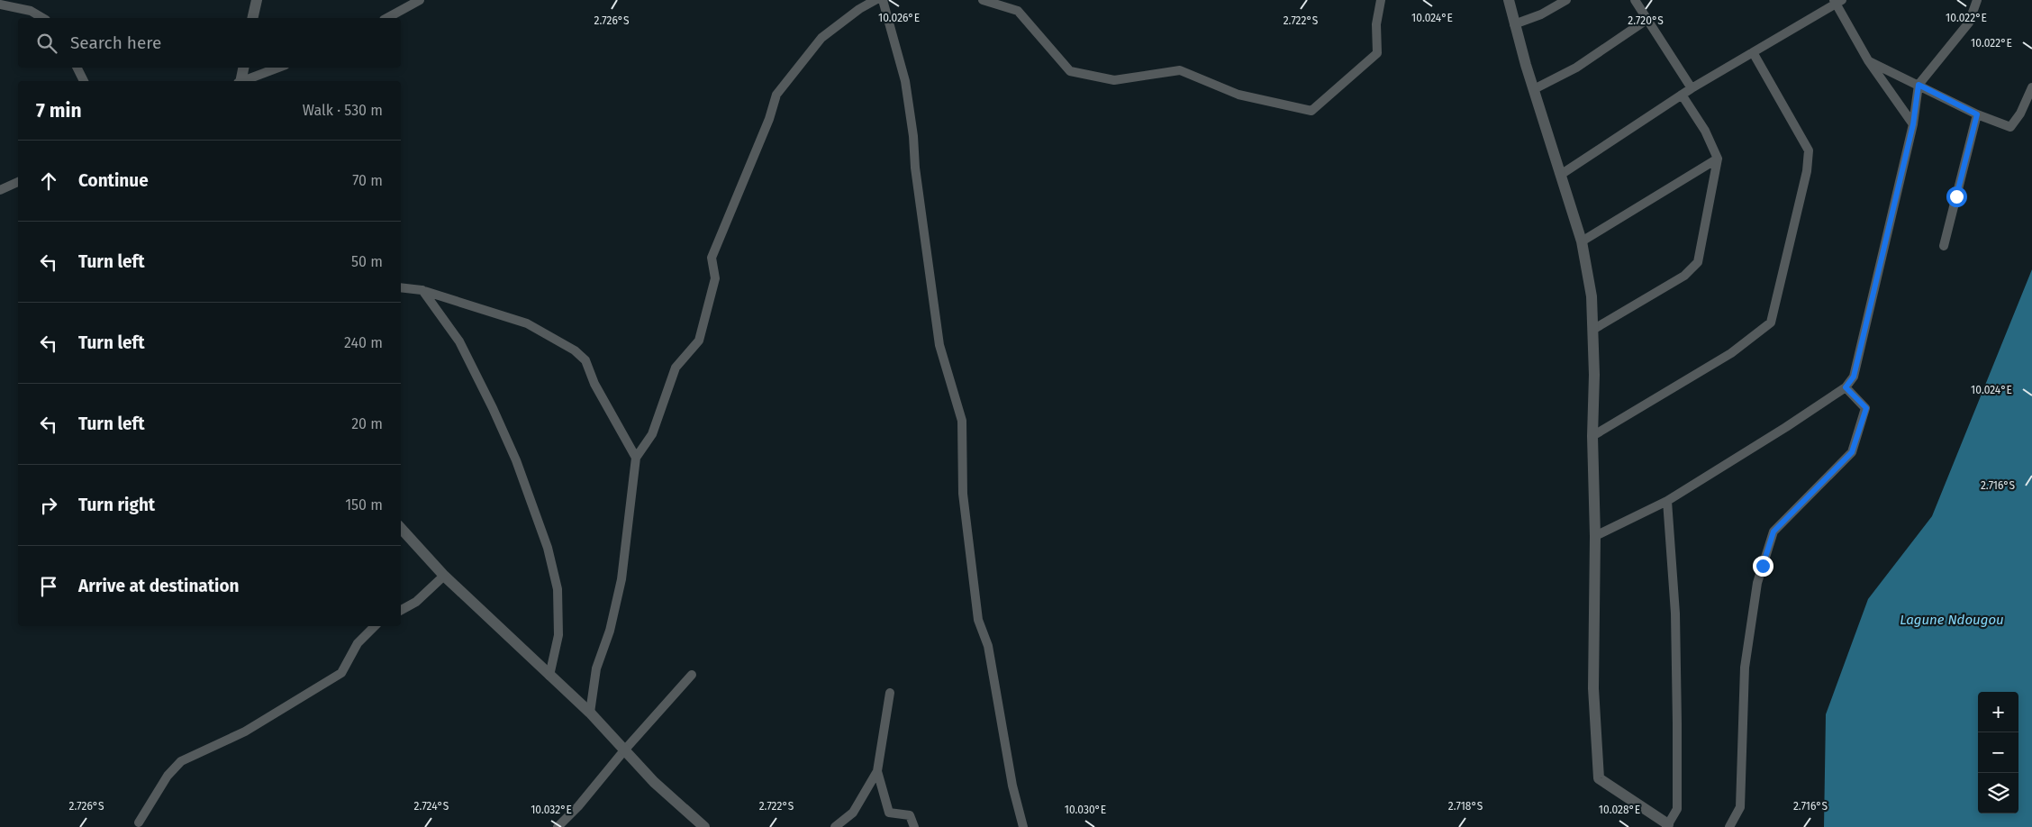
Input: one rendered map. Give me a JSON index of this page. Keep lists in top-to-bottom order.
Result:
{
  "water": ["Lagune Ndougou"],
  "page": {
    "search": "Search here",
    "heading": ["7 min", "Walk · 530 m"],
    "list": [
      ["Continue", "70 m"],
      ["Turn left", "50 m"],
      ["Turn left", "240 m"],
      ["Turn left", "20 m"],
      ["Turn right", "150 m"],
      "Arrive at destination"
    ],
    "map_buttons": ["+", "−"]
  },
  "coordinates": [
    "10.022°E",
    "10.026°E",
    "10.024°E",
    "2.726°S",
    "2.722°S",
    "2.720°S",
    "2.716°S",
    "2.724°S",
    "2.718°S",
    "10.032°E",
    "10.030°E",
    "10.028°E"
  ]
}
